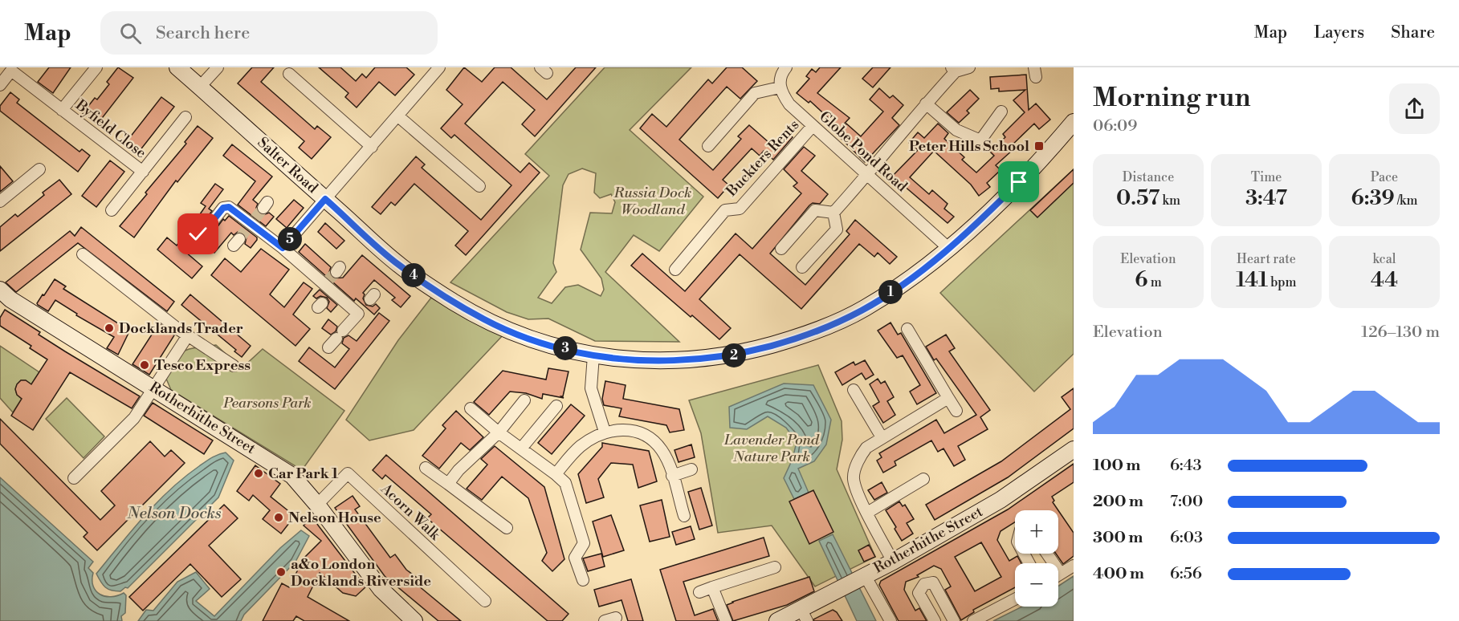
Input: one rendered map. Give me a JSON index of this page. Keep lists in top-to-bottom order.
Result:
{
  "streets": {
    "main road": ["Salter Road", "Rotherhithe Street"],
    "street": [
      "Byfield Close",
      "Globe Pond Road",
      "Buckters Rents",
      "Acorn Walk"
    ]
  },
  "crossings": [
    ["Globe Pond Road", "Buckters Rents"],
    ["Globe Pond Road", "Salter Road"],
    ["Rotherhithe Street", "Acorn Walk"]
  ],
  "water": ["Nelson Docks"],
  "parks": ["Russia Dock Woodland", "Pearsons Park", "Lavender Pond Nature Park"],
  "places": {
    "transit": ["Peter Hills School"],
    "other": [
      "Docklands Trader",
      "Tesco Express",
      "Car Park 1",
      "Nelson House",
      "a&o London Docklands Riverside"
    ]
  },
  "page": {
    "header": "Map",
    "search": "Search here",
    "nav": ["Map", "Layers", "Share"],
    "heading": ["Morning run", "06:09"],
    "stats": [
      ["Distance", "0.57 km"],
      ["Time", "3:47"],
      ["Pace", "6:39 /km"],
      ["Elevation", "6 m"],
      ["Heart rate", "141 bpm"],
      ["kcal", "44"]
    ],
    "pins": [
      "5",
      "4",
      "1",
      "3",
      "2"
    ],
    "chart": ["Elevation", "126–130 m"],
    "list": [
      {
        "name": "100 m",
        "note": "6:43"
      },
      {
        "name": "200 m",
        "note": "7:00"
      },
      {
        "name": "300 m",
        "note": "6:03"
      },
      {
        "name": "400 m",
        "note": "6:56"
      }
    ],
    "map_buttons": ["+", "−"]
  }
}
